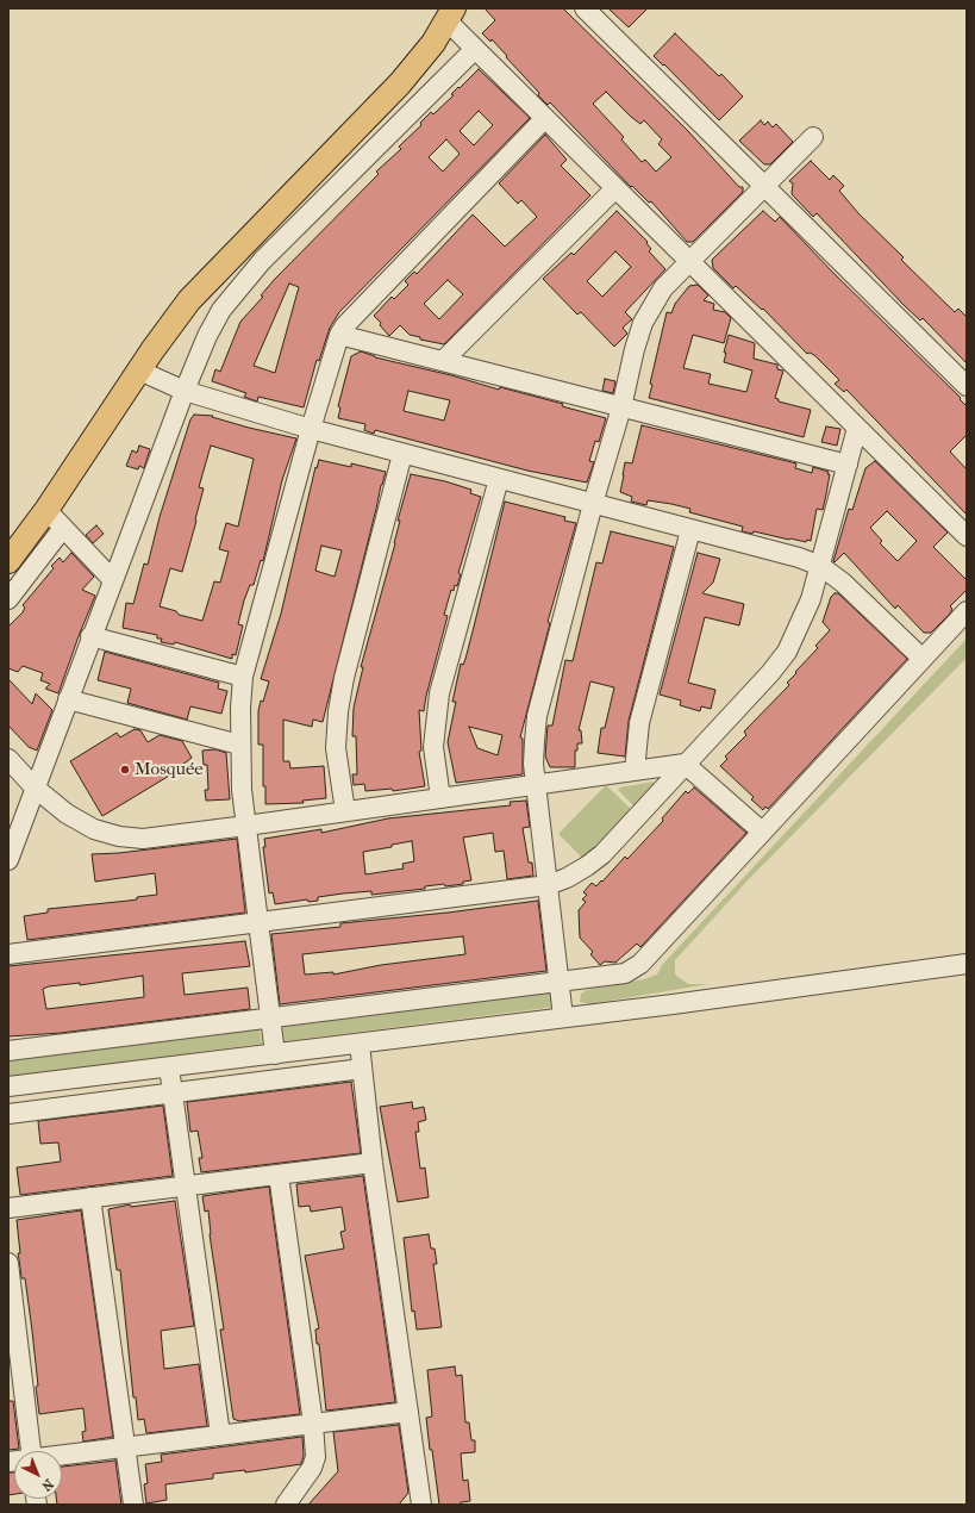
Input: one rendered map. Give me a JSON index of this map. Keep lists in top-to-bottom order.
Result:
{
  "places": ["Mosquée"],
  "north": "bottom right"
}
